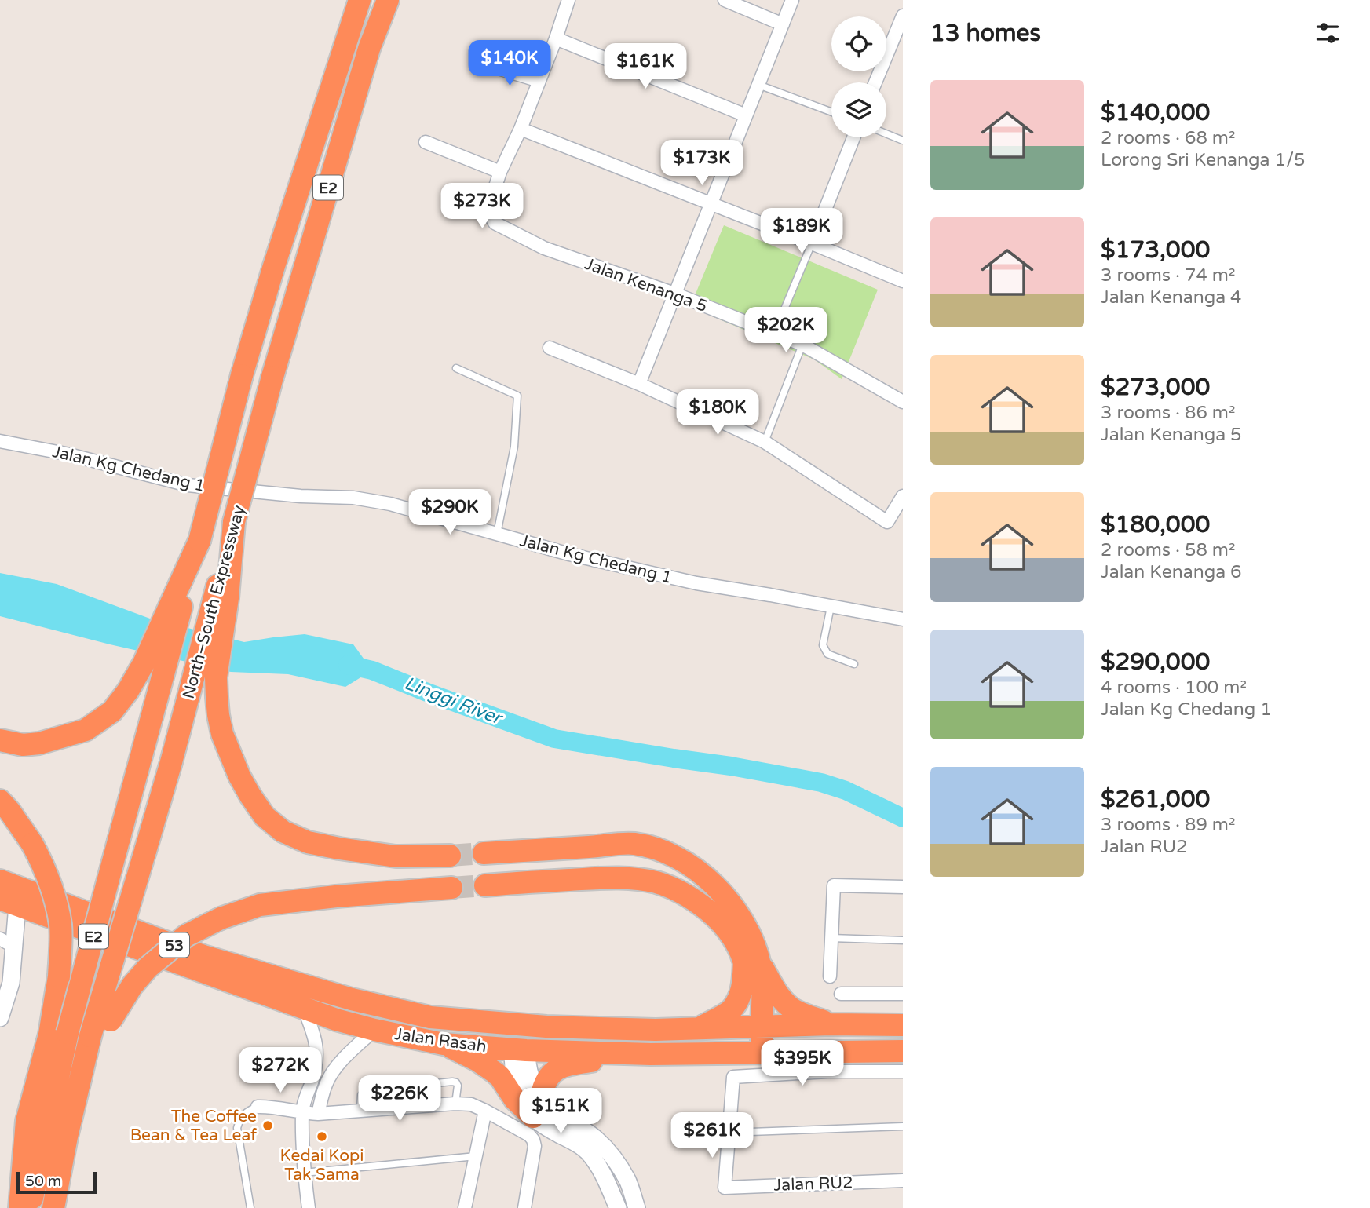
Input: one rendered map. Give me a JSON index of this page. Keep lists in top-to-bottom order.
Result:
{
  "streets": {
    "highway": [
      "E2",
      "North–South Expressway",
      "53",
      "Jalan Rasah"
    ],
    "street": ["Jalan Kenanga 5", "Jalan Kg Chedang 1", "Jalan RU2"]
  },
  "water": ["Linggi River"],
  "places": ["The Coffee Bean & Tea Leaf", "Kedai Kopi Tak Sama"],
  "scale_bar": "50 m",
  "page": {
    "heading": "13 homes",
    "price": [
      "$140K",
      "$161K",
      "$173K",
      "$273K",
      "$189K",
      "$202K",
      "$180K",
      "$290K",
      "$395K",
      "$272K",
      "$226K",
      "$151K",
      "$261K"
    ],
    "list": [
      {
        "name": "$140,000",
        "note": "2 rooms · 68 m² · Lorong Sri Kenanga 1/5"
      },
      {
        "name": "$173,000",
        "note": "3 rooms · 74 m² · Jalan Kenanga 4"
      },
      {
        "name": "$273,000",
        "note": "3 rooms · 86 m² · Jalan Kenanga 5"
      },
      {
        "name": "$180,000",
        "note": "2 rooms · 58 m² · Jalan Kenanga 6"
      },
      {
        "name": "$290,000",
        "note": "4 rooms · 100 m² · Jalan Kg Chedang 1"
      },
      {
        "name": "$261,000",
        "note": "3 rooms · 89 m² · Jalan RU2"
      }
    ],
    "scale": "50 m"
  }
}
